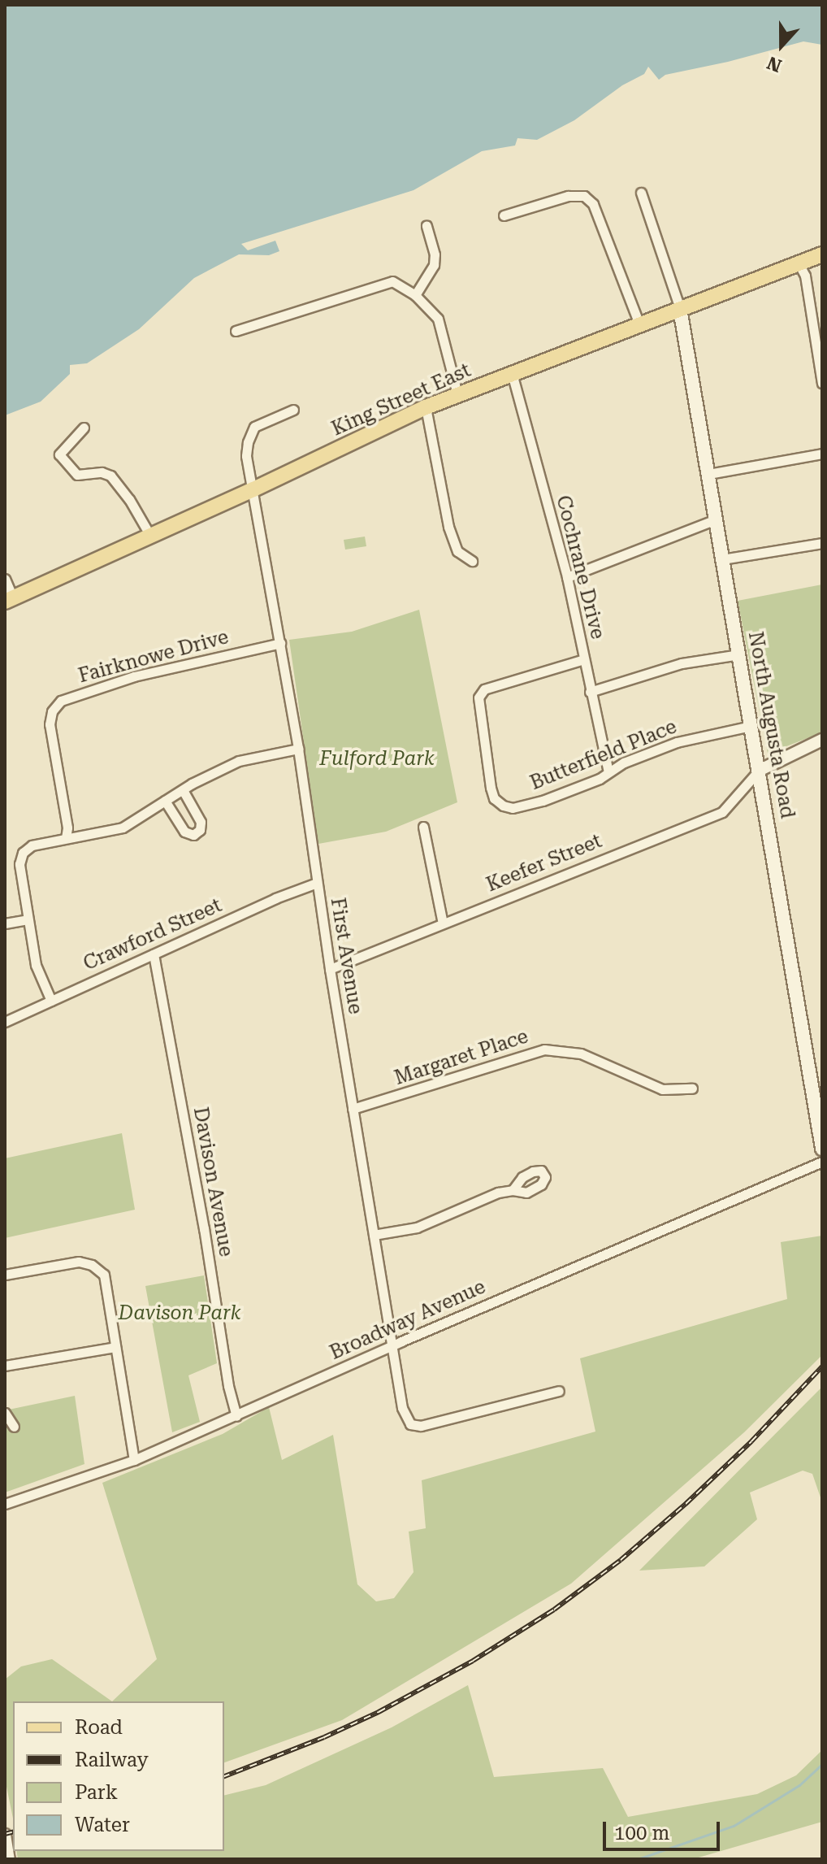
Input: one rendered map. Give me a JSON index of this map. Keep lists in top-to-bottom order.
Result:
{
  "streets": {
    "main road": ["King Street East", "North Augusta Road"],
    "street": [
      "Cochrane Drive",
      "Fairknowe Drive",
      "Butterfield Place",
      "Keefer Street",
      "Crawford Street",
      "First Avenue",
      "Margaret Place",
      "Davison Avenue",
      "Broadway Avenue"
    ]
  },
  "crossings": [
    ["King Street East", "Cochrane Drive"],
    ["King Street East", "North Augusta Road"],
    ["King Street East", "First Avenue"],
    ["Cochrane Drive", "Butterfield Place"],
    ["Fairknowe Drive", "First Avenue"],
    ["North Augusta Road", "Butterfield Place"],
    ["North Augusta Road", "Keefer Street"],
    ["Keefer Street", "First Avenue"],
    ["Crawford Street", "First Avenue"],
    ["Crawford Street", "Davison Avenue"],
    ["First Avenue", "Margaret Place"],
    ["First Avenue", "Broadway Avenue"],
    ["Davison Avenue", "Broadway Avenue"]
  ],
  "parks": ["Fulford Park", "Davison Park"],
  "legend": [
    "Road",
    "Railway",
    "Park",
    "Water"
  ],
  "scale_bar": "100 m",
  "north": "bottom"
}
